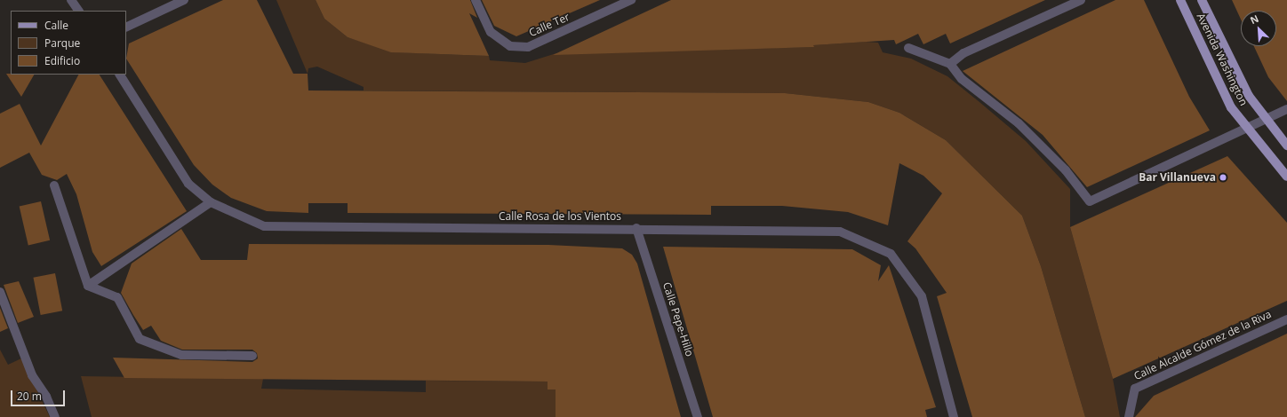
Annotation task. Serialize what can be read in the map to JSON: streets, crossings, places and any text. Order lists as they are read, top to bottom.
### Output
{
  "streets": {
    "main road": ["Avenida Washington"],
    "street": [
      "Calle Ter",
      "Calle Rosa de los Vientos",
      "Calle Pepe-Hillo",
      "Calle Alcalde Gómez de la Riva"
    ]
  },
  "crossings": [
    ["Calle Rosa de los Vientos", "Calle Pepe-Hillo"]
  ],
  "places": ["Bar Villanueva"],
  "legend": ["Calle", "Parque", "Edificio"],
  "scale_bar": "20 m",
  "north": "top left"
}
